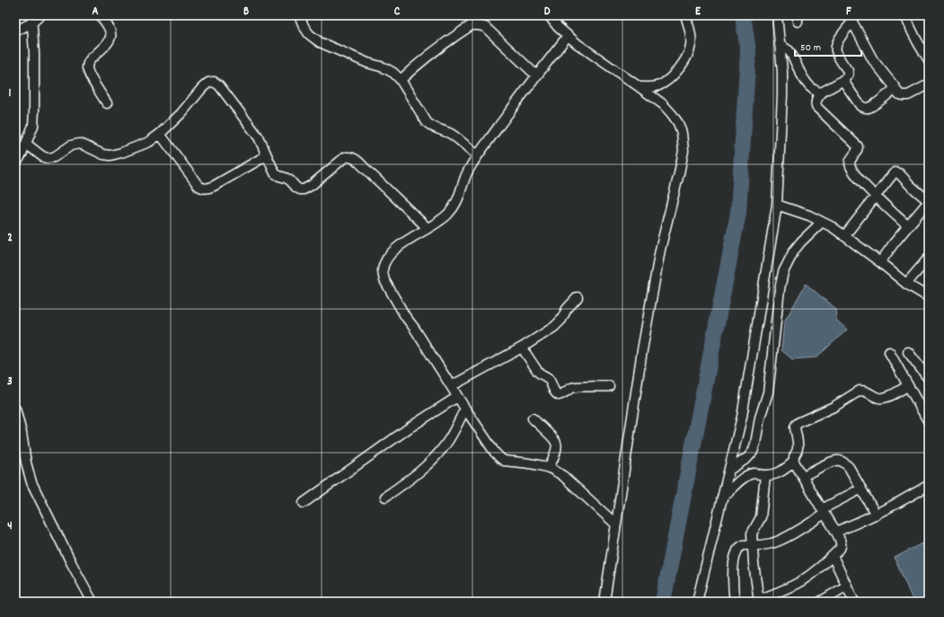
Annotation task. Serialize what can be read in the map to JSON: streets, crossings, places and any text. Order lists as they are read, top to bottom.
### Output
{
  "scale_bar": "50 m",
  "grid": {
    "columns": [
      "A",
      "B",
      "C",
      "D",
      "E",
      "F"
    ],
    "rows": [
      "1",
      "2",
      "3",
      "4"
    ]
  }
}
